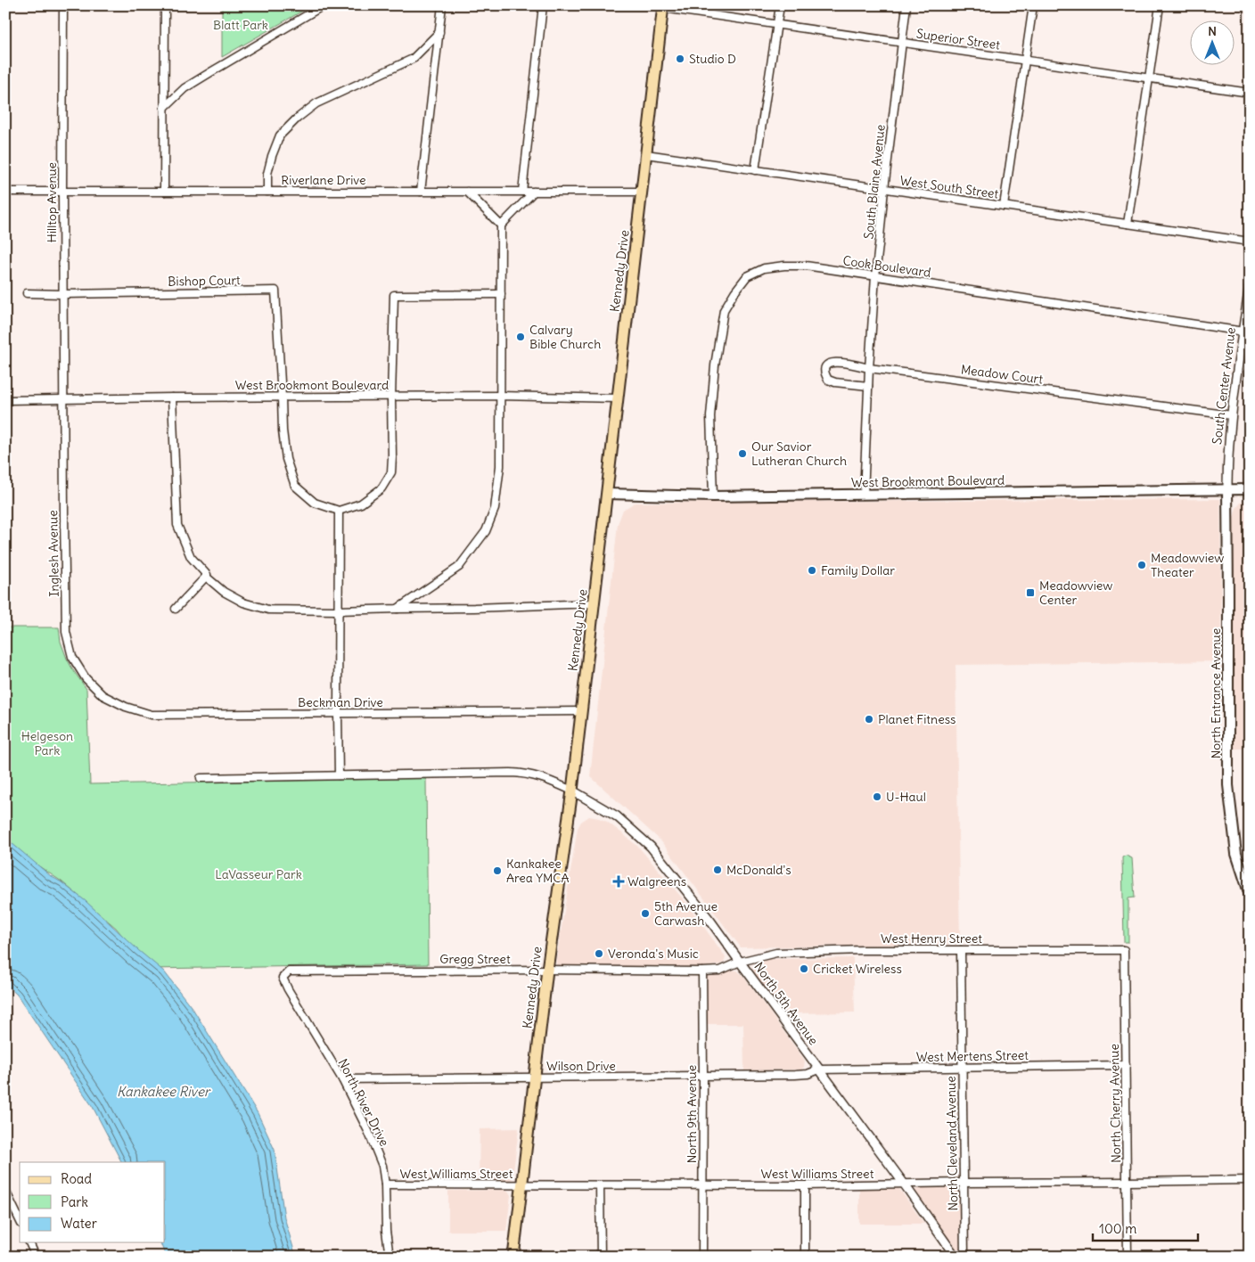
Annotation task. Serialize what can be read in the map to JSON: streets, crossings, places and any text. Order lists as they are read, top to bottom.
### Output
{
  "streets": {
    "main road": ["Kennedy Drive", "West Brookmont Boulevard", "North Entrance Avenue"],
    "street": [
      "Superior Street",
      "Riverlane Drive",
      "South Blaine Avenue",
      "West South Street",
      "Hilltop Avenue",
      "Cook Boulevard",
      "Bishop Court",
      "Meadow Court",
      "South Center Avenue",
      "Inglesh Avenue",
      "Beckman Drive",
      "West Henry Street",
      "Gregg Street",
      "North 5th Avenue",
      "West Mertens Street",
      "Wilson Drive",
      "North River Drive",
      "North Cherry Avenue",
      "North 9th Avenue",
      "North Cleveland Avenue",
      "West Williams Street"
    ]
  },
  "crossings": [
    ["Superior Street", "South Blaine Avenue"],
    ["Superior Street", "Kennedy Drive"],
    ["Riverlane Drive", "Hilltop Avenue"],
    ["Riverlane Drive", "Kennedy Drive"],
    ["South Blaine Avenue", "West South Street"],
    ["South Blaine Avenue", "Cook Boulevard"],
    ["South Blaine Avenue", "Meadow Court"],
    ["South Blaine Avenue", "West Brookmont Boulevard"],
    ["West South Street", "Kennedy Drive"],
    ["Hilltop Avenue", "Bishop Court"],
    ["Hilltop Avenue", "West Brookmont Boulevard"],
    ["Hilltop Avenue", "Inglesh Avenue"],
    ["Cook Boulevard", "West Brookmont Boulevard"],
    ["Cook Boulevard", "South Center Avenue"],
    ["Kennedy Drive", "West Brookmont Boulevard"],
    ["Kennedy Drive", "Beckman Drive"],
    ["Kennedy Drive", "Gregg Street"],
    ["Kennedy Drive", "North 5th Avenue"],
    ["Kennedy Drive", "Wilson Drive"],
    ["Kennedy Drive", "West Williams Street"],
    ["Bishop Court", "West Brookmont Boulevard"],
    ["Meadow Court", "South Center Avenue"],
    ["West Brookmont Boulevard", "South Center Avenue"],
    ["West Brookmont Boulevard", "Inglesh Avenue"],
    ["West Brookmont Boulevard", "North Entrance Avenue"],
    ["South Center Avenue", "North Entrance Avenue"],
    ["Inglesh Avenue", "Beckman Drive"],
    ["West Henry Street", "Gregg Street"],
    ["West Henry Street", "North 5th Avenue"],
    ["West Henry Street", "North Cherry Avenue"],
    ["West Henry Street", "North Cleveland Avenue"],
    ["Gregg Street", "North 5th Avenue"],
    ["Gregg Street", "North River Drive"],
    ["Gregg Street", "North 9th Avenue"],
    ["North 5th Avenue", "West Mertens Street"],
    ["North 5th Avenue", "Wilson Drive"],
    ["North 5th Avenue", "West Williams Street"],
    ["West Mertens Street", "Wilson Drive"],
    ["West Mertens Street", "North Cherry Avenue"],
    ["West Mertens Street", "North Cleveland Avenue"],
    ["Wilson Drive", "North River Drive"],
    ["Wilson Drive", "North 9th Avenue"],
    ["North River Drive", "West Williams Street"],
    ["North Cherry Avenue", "West Williams Street"],
    ["North 9th Avenue", "West Williams Street"],
    ["North Cleveland Avenue", "West Williams Street"]
  ],
  "water": ["Kankakee River"],
  "parks": ["Blatt Park", "Helgeson Park", "LaVasseur Park"],
  "places": {
    "other": [
      "Studio D",
      "Calvary Bible Church",
      "Our Savior Lutheran Church",
      "Meadowview Theater",
      "Family Dollar",
      "Planet Fitness",
      "U-Haul",
      "McDonald's",
      "Kankakee Area YMCA",
      "5th Avenue Carwash",
      "Veronda's Music",
      "Cricket Wireless"
    ],
    "transit": ["Meadowview Center"],
    "health": ["Walgreens"]
  },
  "legend": ["Road", "Park", "Water"],
  "scale_bar": "100 m",
  "north": "top"
}
